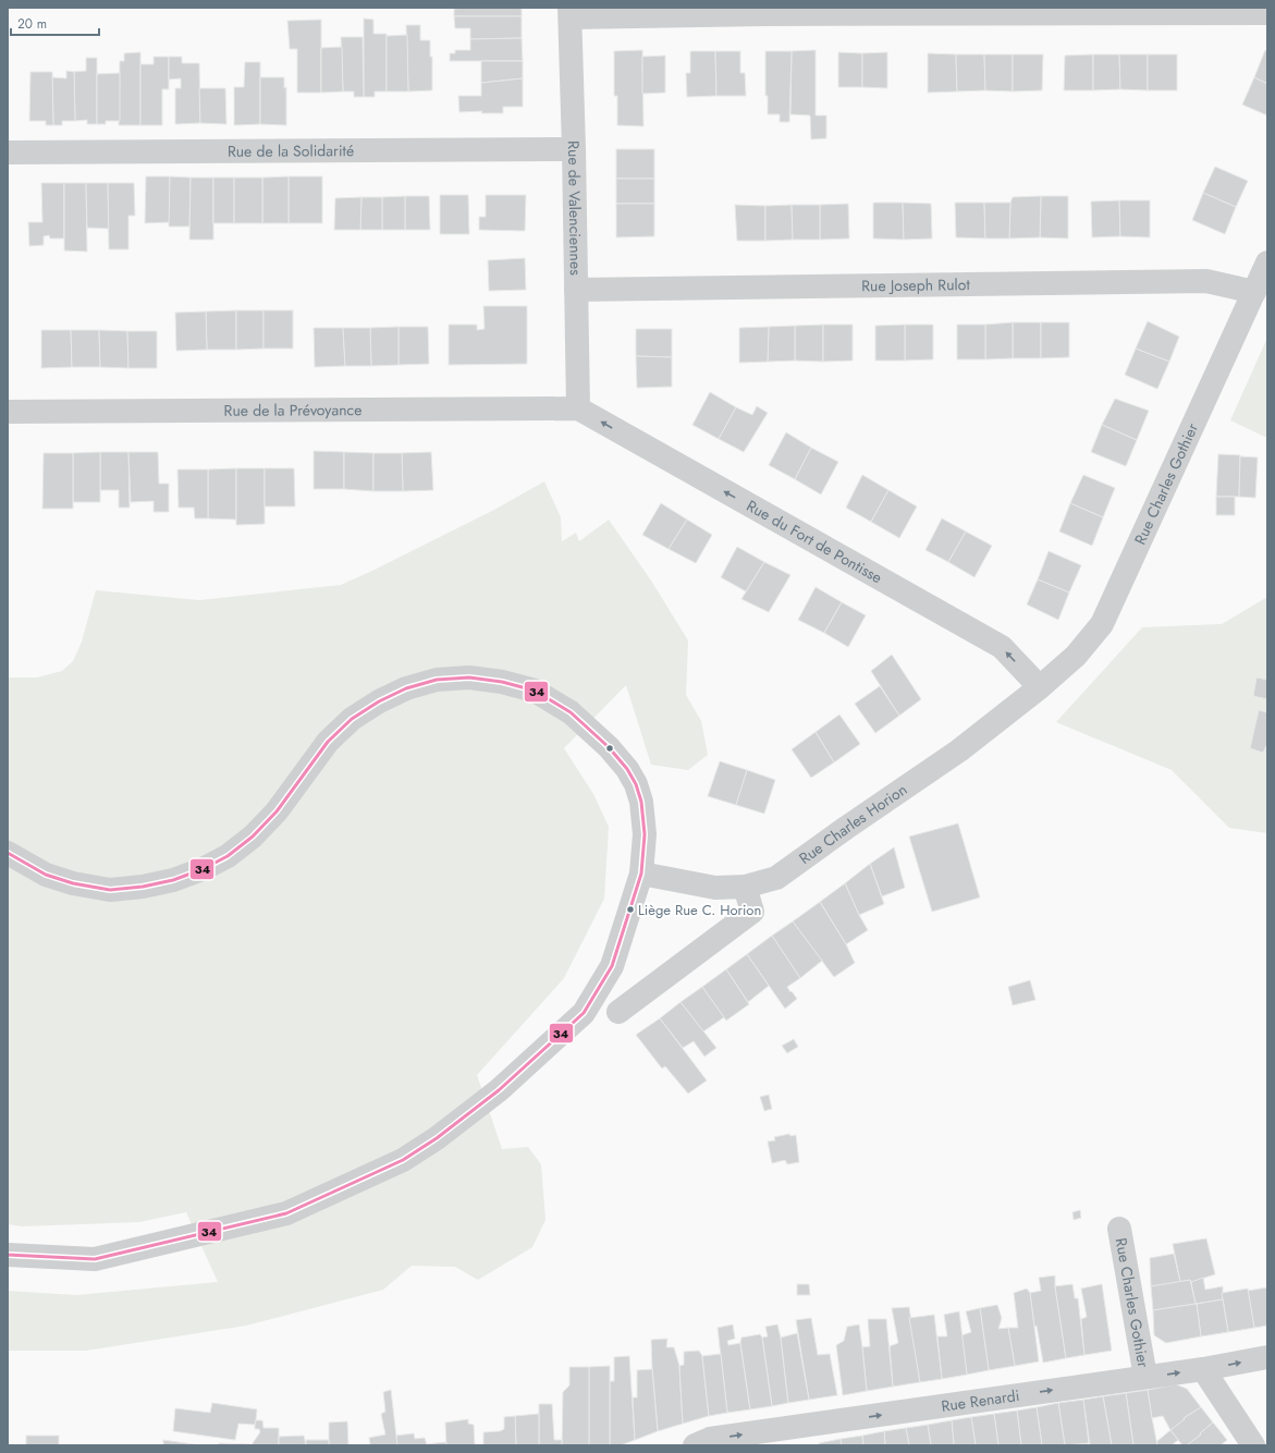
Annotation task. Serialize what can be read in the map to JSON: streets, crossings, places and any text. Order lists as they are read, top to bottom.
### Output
{
  "streets": {
    "street": [
      "Rue de la Solidarité",
      "Rue de Valenciennes",
      "Rue Joseph Rulot",
      "Rue de la Prévoyance",
      "Rue Charles Gothier",
      "Rue du Fort de Pontisse",
      "Rue Charles Horion",
      "Rue Renardi"
    ]
  },
  "crossings": [
    ["Rue de la Solidarité", "Rue de Valenciennes"],
    ["Rue de Valenciennes", "Rue Joseph Rulot"],
    ["Rue de Valenciennes", "Rue de la Prévoyance"],
    ["Rue de Valenciennes", "Rue du Fort de Pontisse"],
    ["Rue Joseph Rulot", "Rue Charles Gothier"],
    ["Rue de la Prévoyance", "Rue du Fort de Pontisse"],
    ["Rue Charles Gothier", "Rue du Fort de Pontisse"],
    ["Rue Charles Gothier", "Rue Charles Horion"],
    ["Rue Charles Gothier", "Rue Renardi"],
    ["Rue du Fort de Pontisse", "Rue Charles Horion"]
  ],
  "one_way": ["Rue du Fort de Pontisse", "Rue Renardi"],
  "places": ["Liège Rue C. Horion"],
  "lines": ["transit line 34"],
  "scale_bar": "20 m"
}
